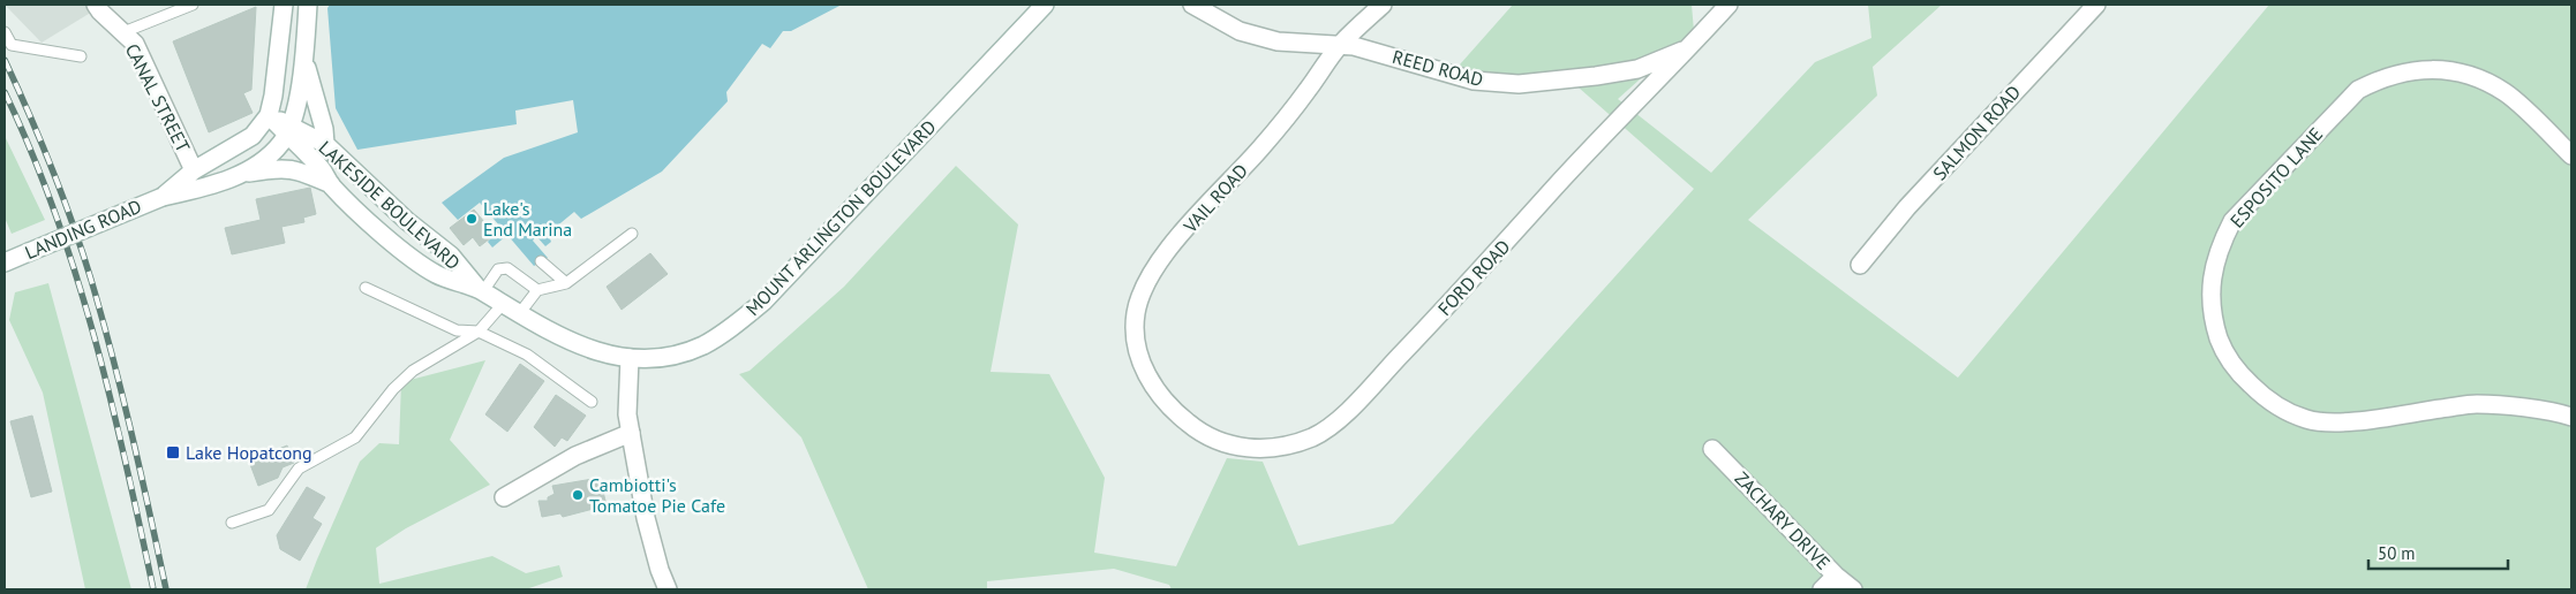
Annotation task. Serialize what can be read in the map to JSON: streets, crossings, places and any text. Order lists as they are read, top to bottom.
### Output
{
  "streets": {
    "street": [
      "REED ROAD",
      "CANAL STREET",
      "SALMON ROAD",
      "ESPOSITO LANE",
      "VAIL ROAD",
      "LAKESIDE BOULEVARD",
      "MOUNT ARLINGTON BOULEVARD",
      "LANDING ROAD",
      "FORD ROAD",
      "ZACHARY DRIVE"
    ]
  },
  "crossings": [
    ["REED ROAD", "VAIL ROAD"],
    ["REED ROAD", "FORD ROAD"],
    ["CANAL STREET", "LANDING ROAD"],
    ["VAIL ROAD", "FORD ROAD"],
    ["LAKESIDE BOULEVARD", "MOUNT ARLINGTON BOULEVARD"],
    ["LAKESIDE BOULEVARD", "LANDING ROAD"]
  ],
  "places": {
    "other": ["Lake's End Marina", "Cambiotti's Tomatoe Pie Cafe"],
    "transit": ["Lake Hopatcong"]
  },
  "scale_bar": "50 m"
}
